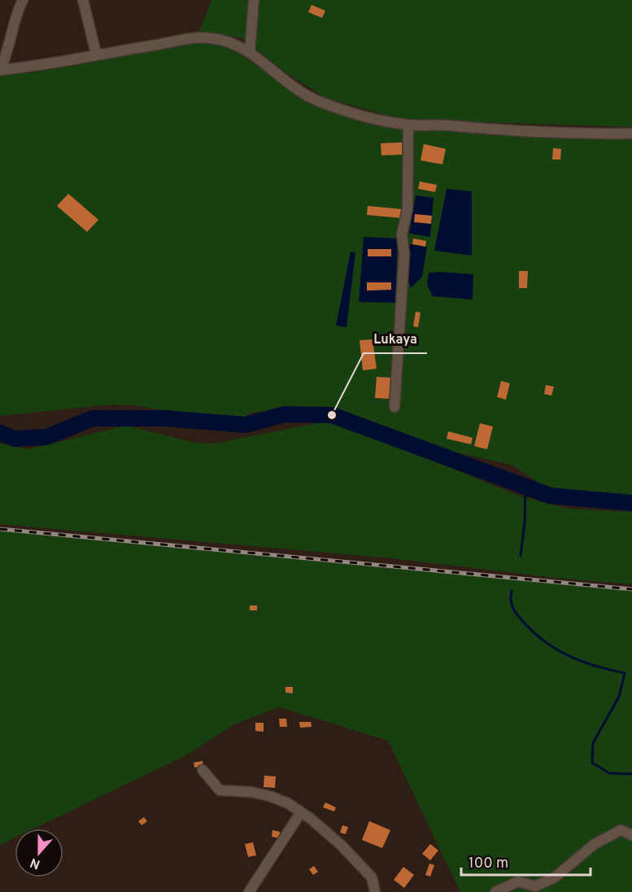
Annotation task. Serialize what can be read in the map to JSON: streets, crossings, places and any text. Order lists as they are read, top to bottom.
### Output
{
  "places": ["Lukaya"],
  "scale_bar": "100 m",
  "north": "bottom"
}
